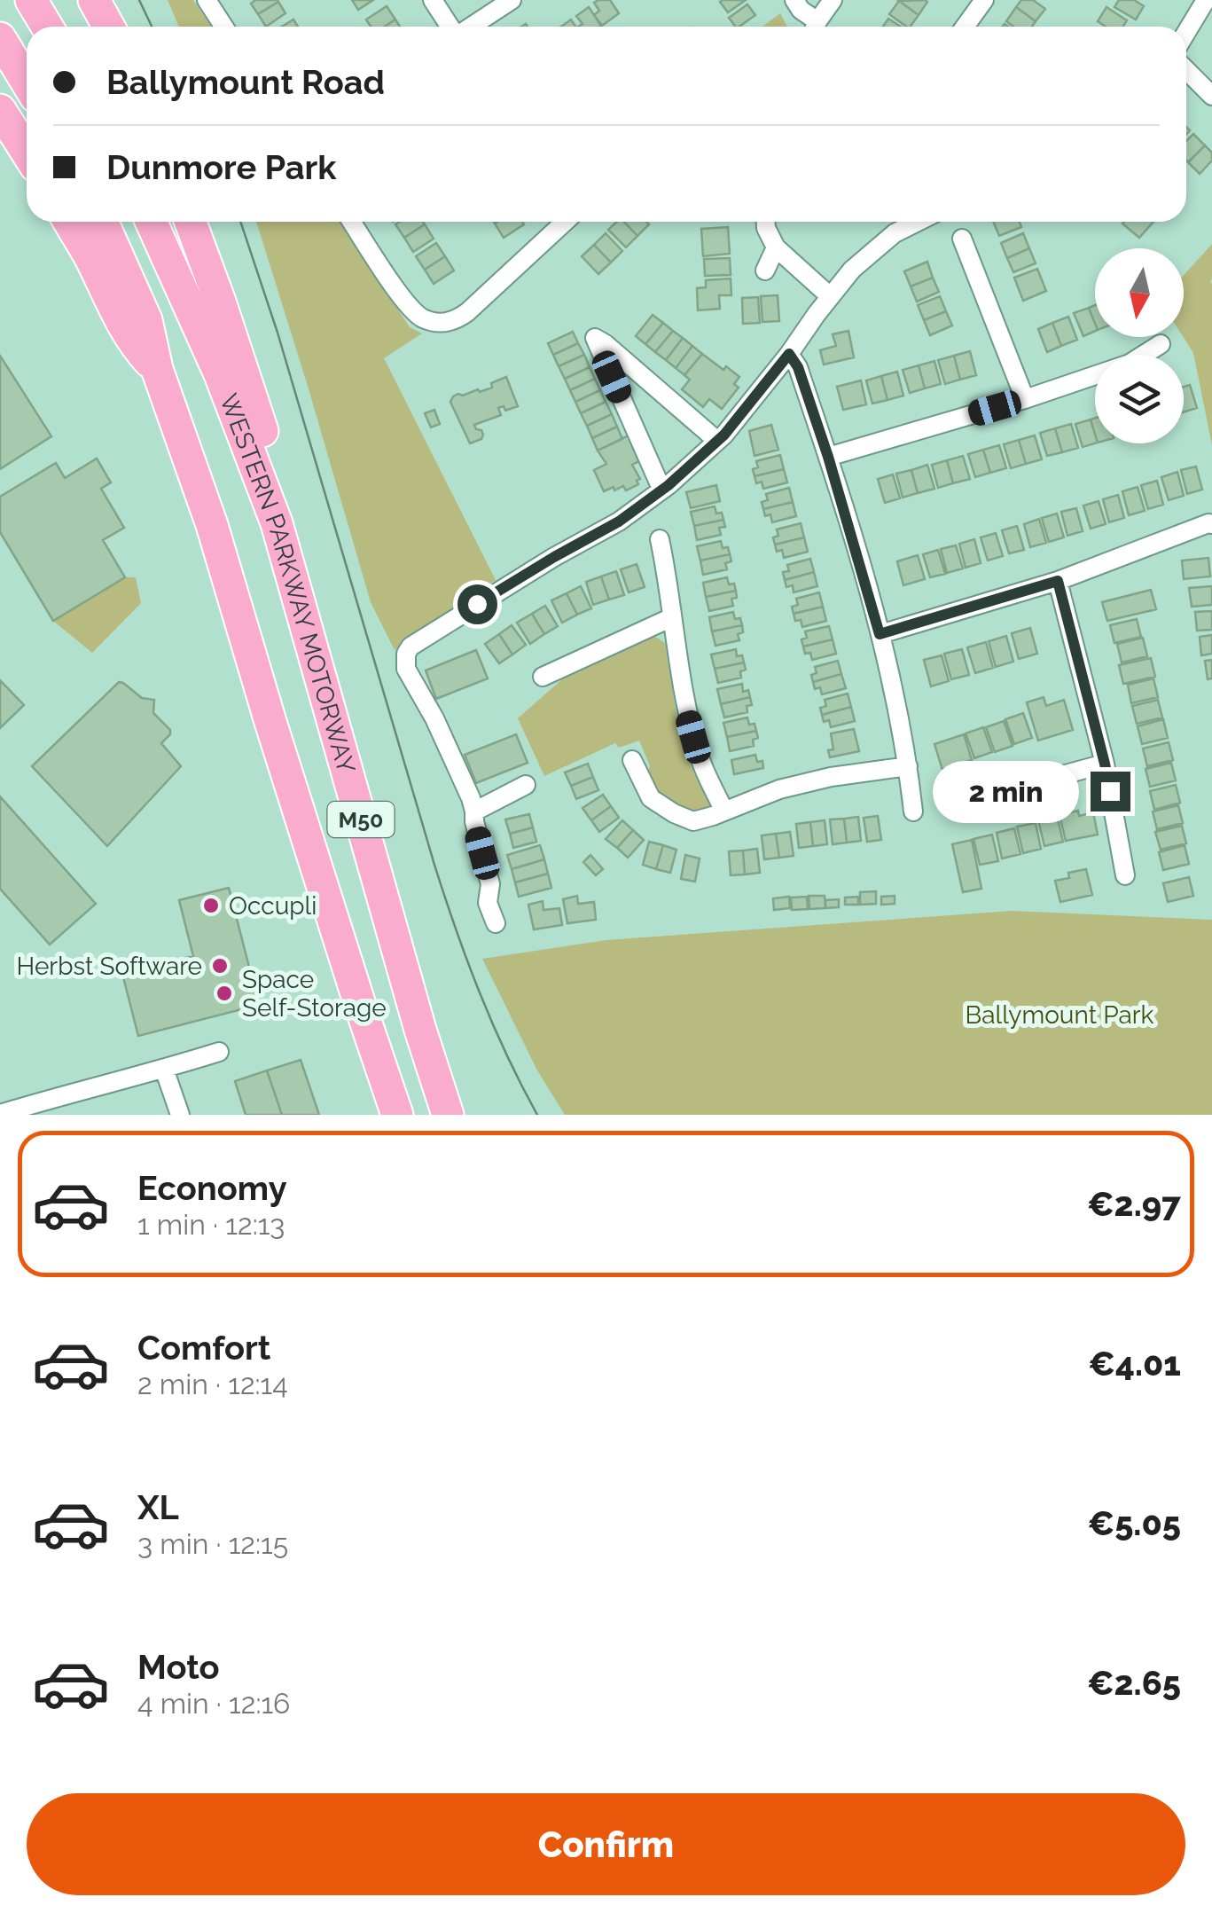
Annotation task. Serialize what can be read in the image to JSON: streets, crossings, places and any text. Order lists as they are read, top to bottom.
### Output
{
  "streets": {
    "highway": ["WESTERN PARKWAY MOTORWAY", "M50"]
  },
  "crossings": [
    ["WESTERN PARKWAY MOTORWAY", "M50"]
  ],
  "parks": ["Ballymount Park"],
  "places": ["Occupli", "Herbst Software", "Space Self-Storage"],
  "north": "bottom",
  "page": {
    "banner": ["Ballymount Road", "Dunmore Park"],
    "bubble": "2 min",
    "list": [
      {
        "name": "Economy",
        "note": "1 min · 12:13",
        "value": "€2.97"
      },
      {
        "name": "Comfort",
        "note": "2 min · 12:14",
        "value": "€4.01"
      },
      {
        "name": "XL",
        "note": "3 min · 12:15",
        "value": "€5.05"
      },
      {
        "name": "Moto",
        "note": "4 min · 12:16",
        "value": "€2.65"
      }
    ],
    "buttons": "Confirm"
  }
}
